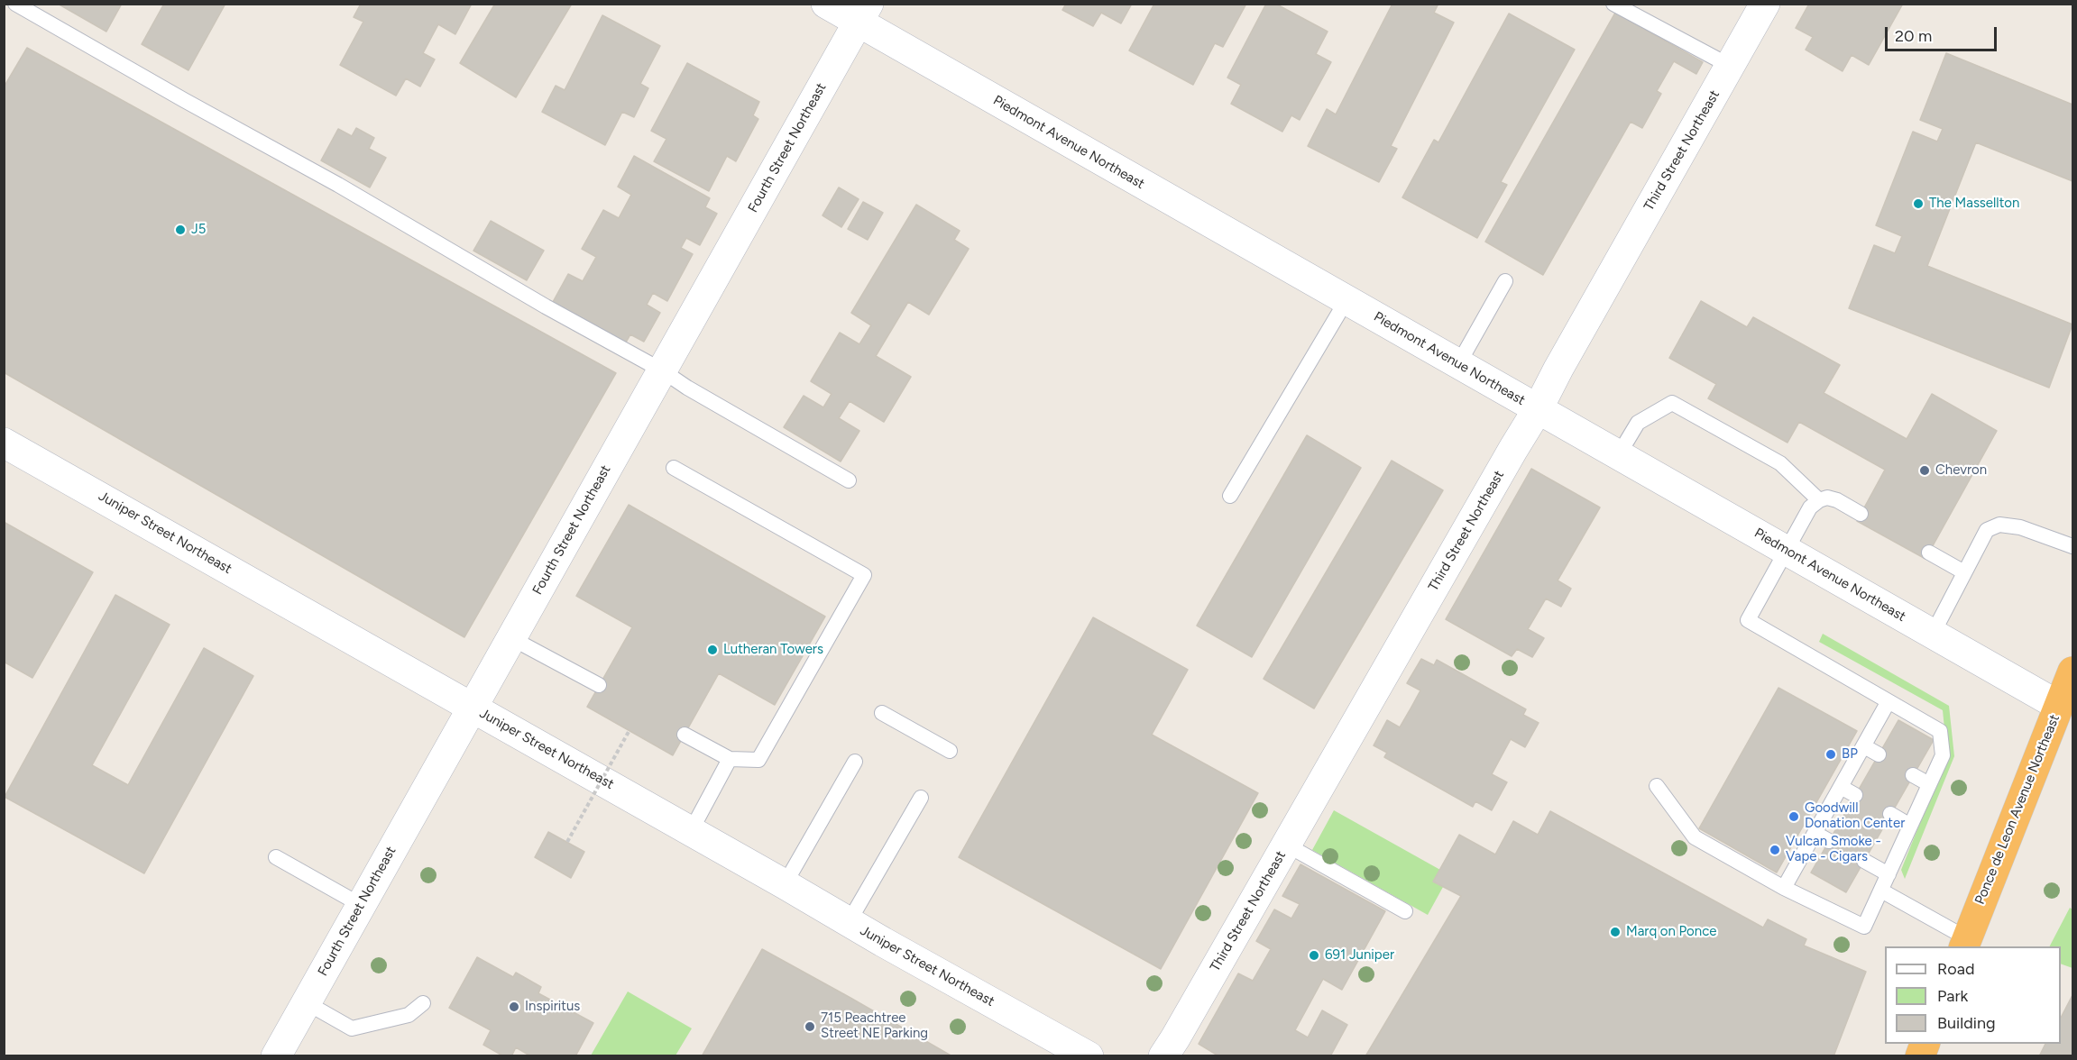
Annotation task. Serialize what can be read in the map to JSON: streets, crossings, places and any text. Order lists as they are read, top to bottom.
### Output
{
  "streets": {
    "highway": ["Ponce de Leon Avenue Northeast"],
    "main road": [
      "Piedmont Avenue Northeast",
      "Fourth Street Northeast",
      "Third Street Northeast",
      "Juniper Street Northeast"
    ]
  },
  "crossings": [
    ["Piedmont Avenue Northeast", "Fourth Street Northeast"],
    ["Piedmont Avenue Northeast", "Third Street Northeast"],
    ["Piedmont Avenue Northeast", "Ponce de Leon Avenue Northeast"],
    ["Fourth Street Northeast", "Juniper Street Northeast"]
  ],
  "places": [
    "The Massellton",
    "J5",
    "Chevron",
    "Lutheran Towers",
    "BP",
    "Goodwill Donation Center",
    "Vulcan Smoke - Vape - Cigars",
    "Marq on Ponce",
    "691 Juniper",
    "Inspiritus",
    "715 Peachtree Street NE Parking"
  ],
  "legend": ["Road", "Park", "Building"],
  "scale_bar": "20 m"
}
